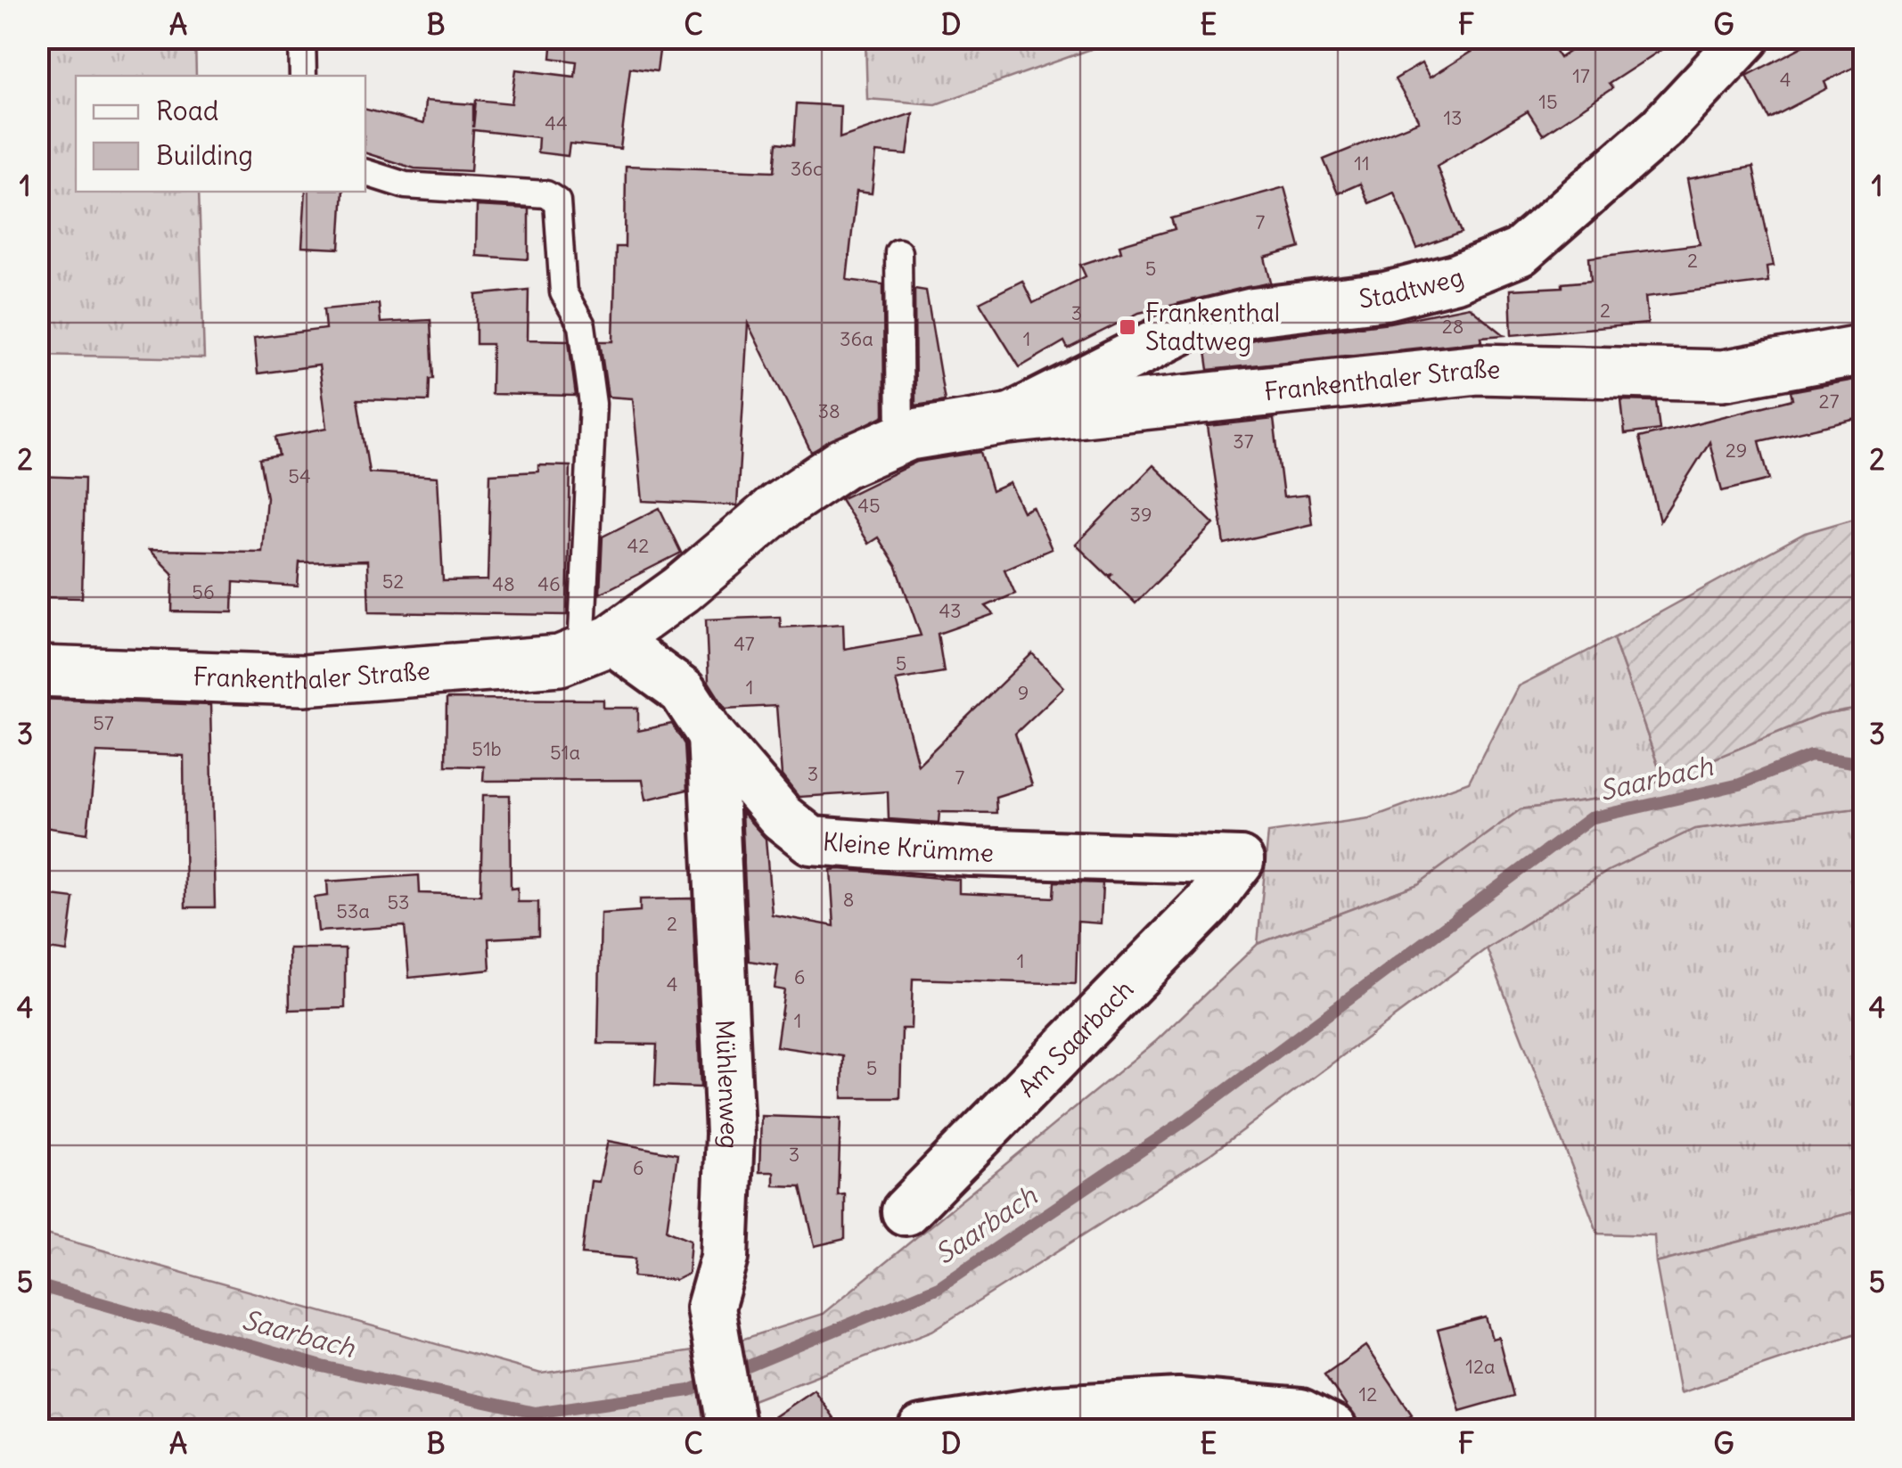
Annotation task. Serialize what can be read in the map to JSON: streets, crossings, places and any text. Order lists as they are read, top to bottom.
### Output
{
  "streets": {
    "main road": ["Frankenthaler Straße"],
    "street": [
      "Stadtweg",
      "Kleine Krümme",
      "Am Saarbach",
      "Mühlenweg"
    ]
  },
  "crossings": [
    ["Stadtweg", "Frankenthaler Straße"],
    ["Frankenthaler Straße", "Kleine Krümme"],
    ["Kleine Krümme", "Am Saarbach"],
    ["Kleine Krümme", "Mühlenweg"]
  ],
  "water": ["Saarbach"],
  "places": {
    "transit": ["Frankenthal Stadtweg"]
  },
  "house_numbers": [
    "17",
    "4",
    "15",
    "13",
    "44",
    "11",
    "36c",
    "7",
    "2",
    "5",
    "2",
    "3",
    "28",
    "36a",
    "1",
    "27",
    "38",
    "37",
    "29",
    "54",
    "45",
    "39",
    "42",
    "52",
    "48",
    "46",
    "56",
    "43",
    "47",
    "5",
    "1",
    "9",
    "57",
    "51b",
    "51a",
    "3",
    "7",
    "8",
    "53",
    "53a",
    "2",
    "1",
    "6",
    "4",
    "1",
    "5",
    "3",
    "6",
    "12a",
    "12"
  ],
  "legend": ["Road", "Building"],
  "grid": {
    "columns": [
      "A",
      "B",
      "C",
      "D",
      "E",
      "F",
      "G"
    ],
    "rows": [
      "1",
      "2",
      "3",
      "4",
      "5"
    ]
  }
}
